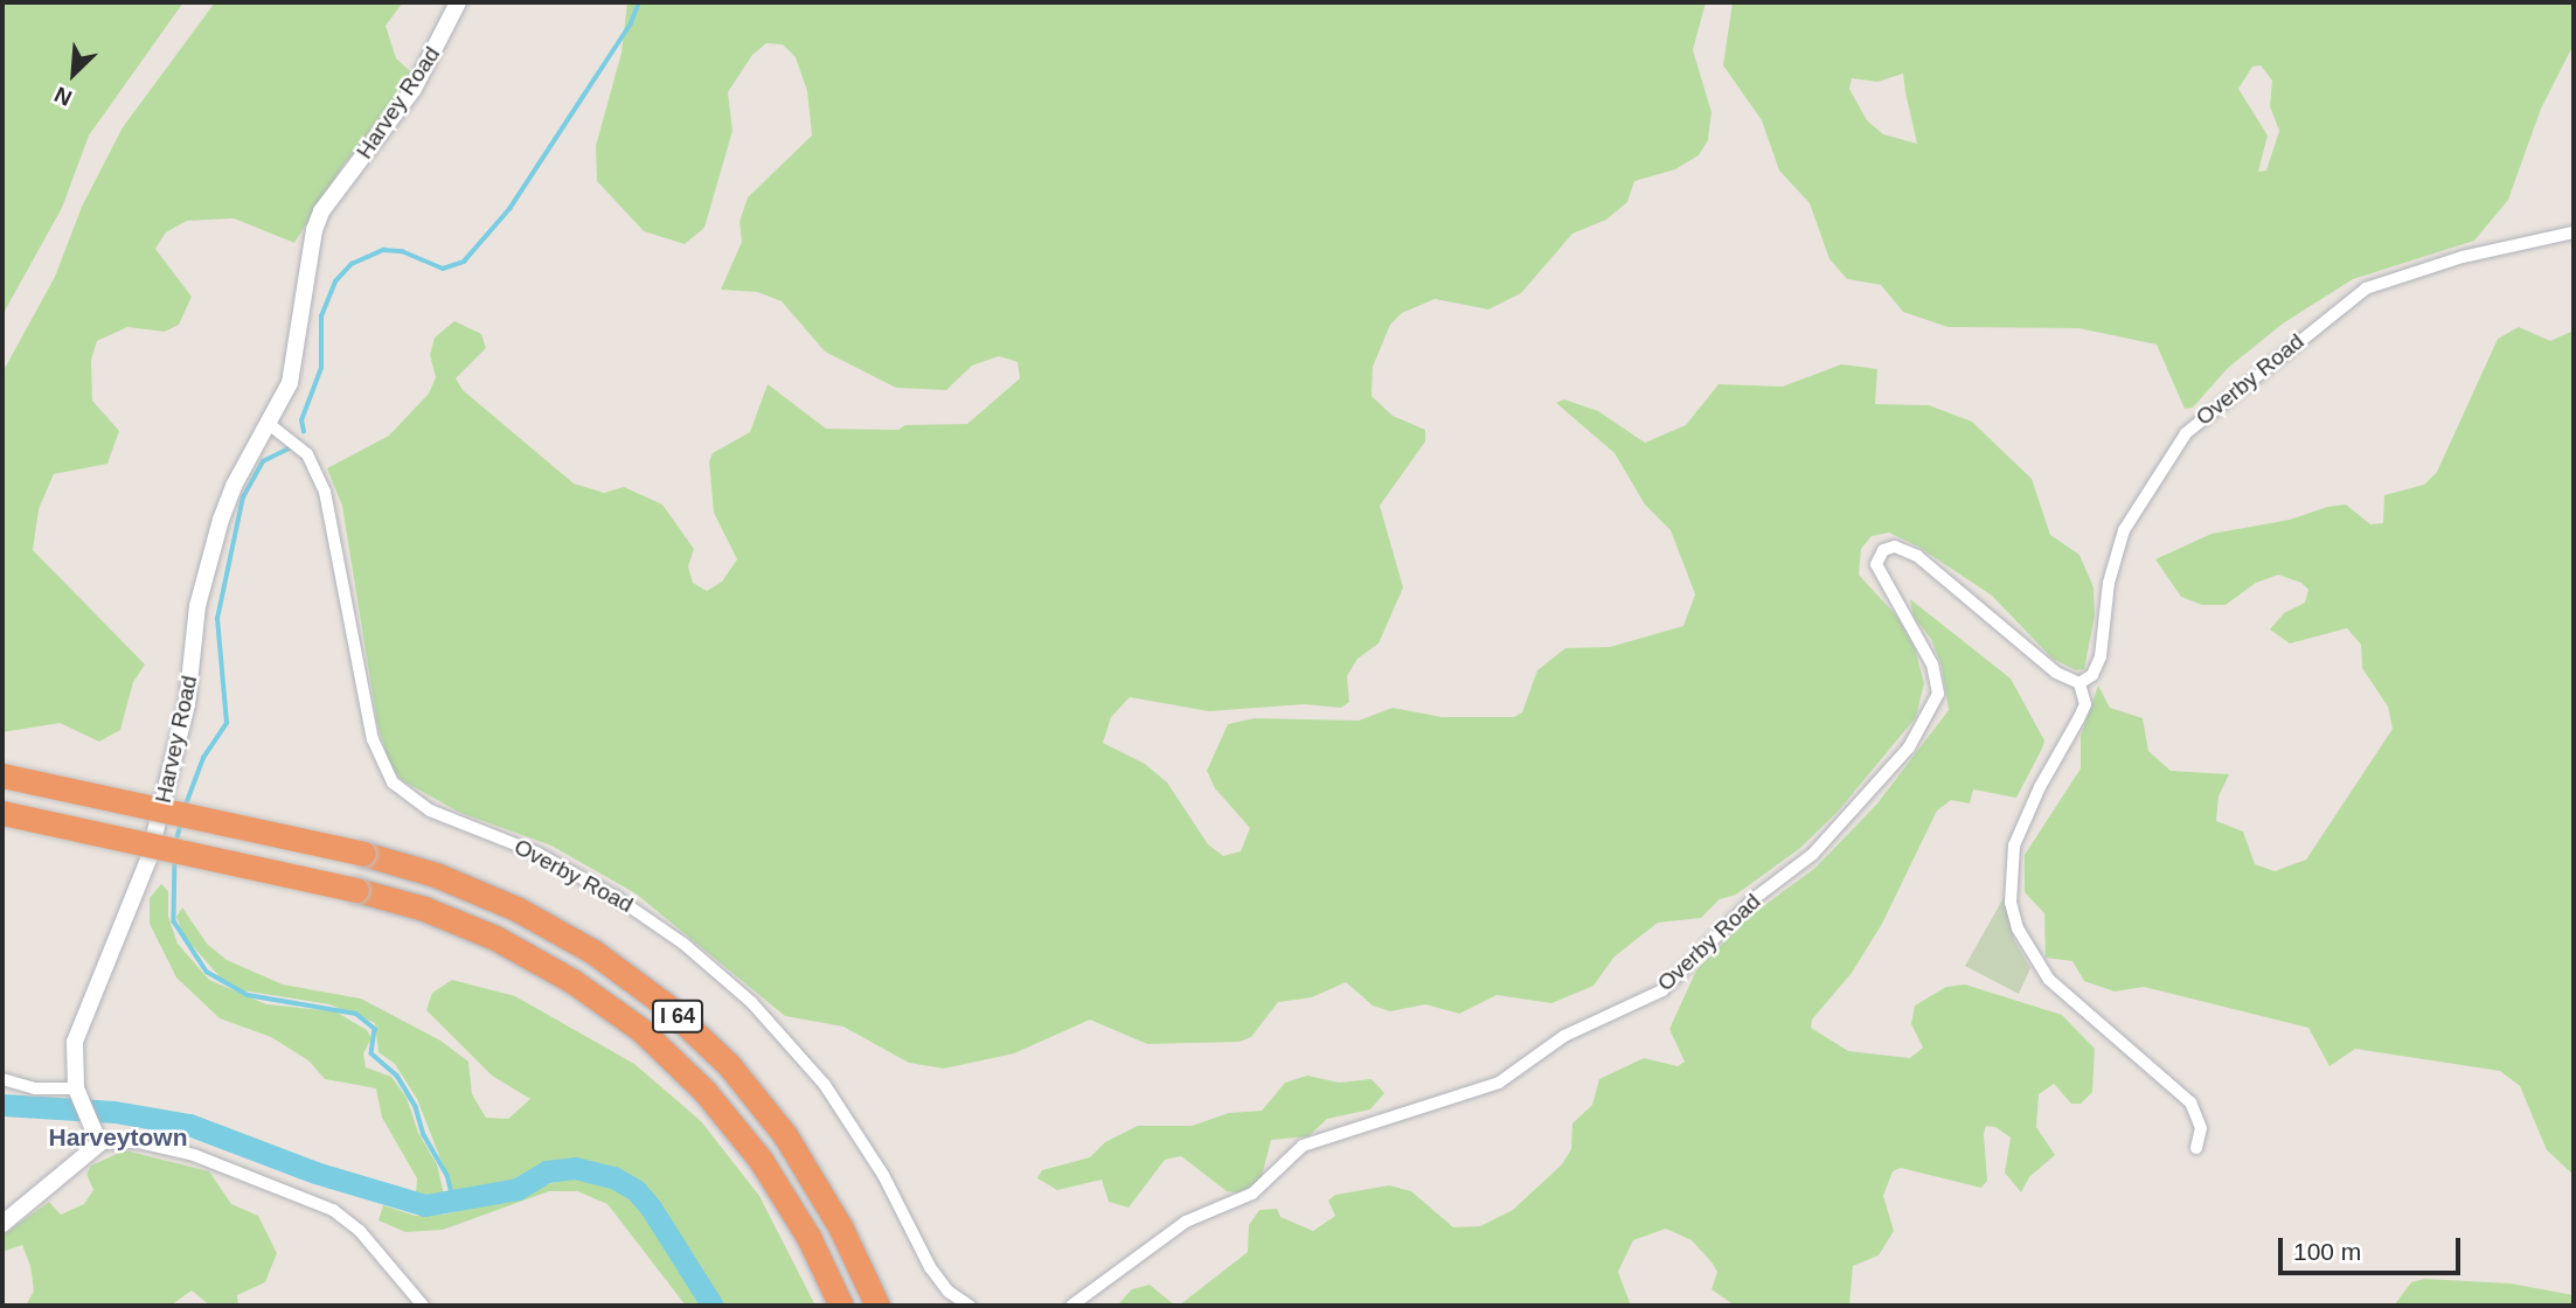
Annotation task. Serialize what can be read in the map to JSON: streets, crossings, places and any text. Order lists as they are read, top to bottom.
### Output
{
  "streets": {
    "highway": ["I 64"],
    "street": ["Harvey Road", "Overby Road"]
  },
  "crossings": [
    ["Harvey Road", "Overby Road"]
  ],
  "districts": ["Harveytown"],
  "scale_bar": "100 m",
  "north": "bottom left"
}
